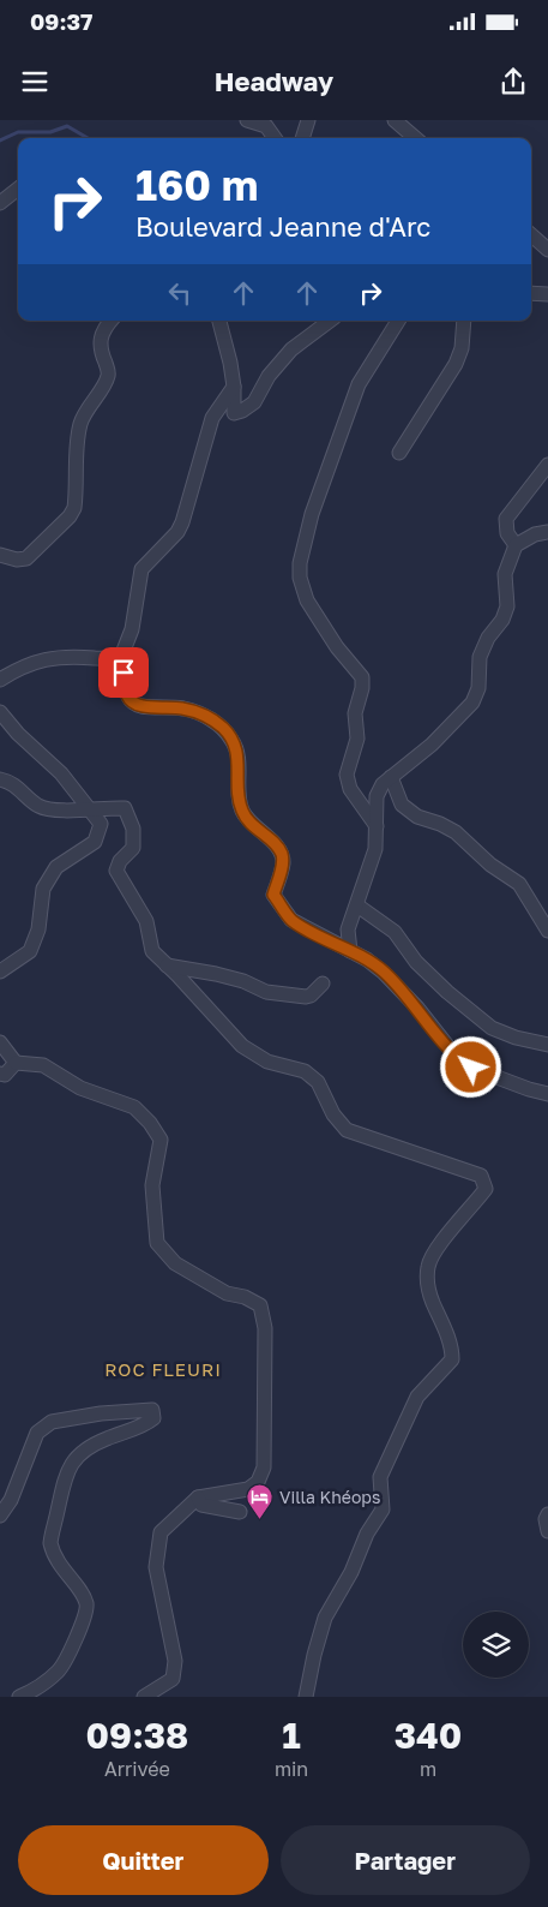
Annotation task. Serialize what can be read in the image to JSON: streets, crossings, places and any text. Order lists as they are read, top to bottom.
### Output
{
  "districts": ["ROC FLEURI"],
  "places": {
    "hotel": ["Villa Khéops"]
  },
  "page": {
    "status": "09:37",
    "header": "Headway",
    "turn": ["160 m", "Boulevard Jeanne d'Arc"],
    "eta": [
      "09:38",
      "Arrivée",
      "1",
      "min",
      "340",
      "m"
    ],
    "buttons": ["Quitter", "Partager"]
  }
}
